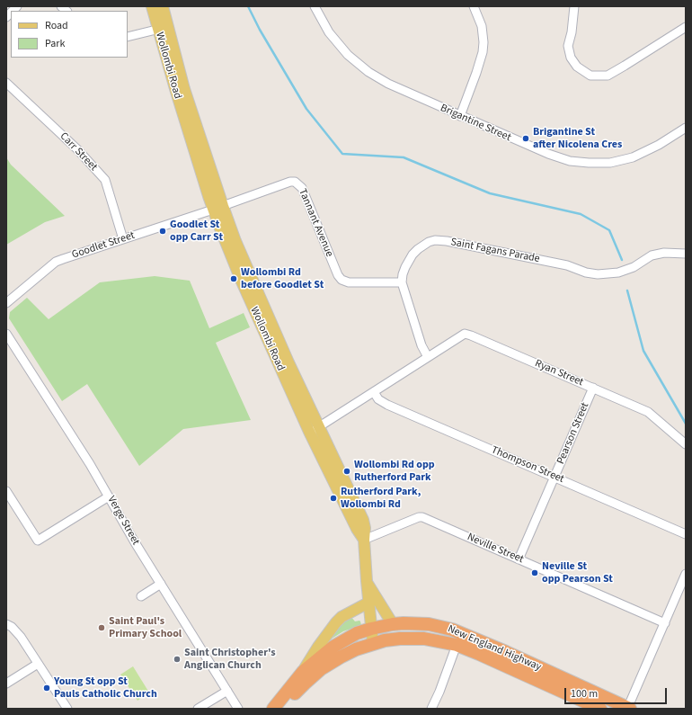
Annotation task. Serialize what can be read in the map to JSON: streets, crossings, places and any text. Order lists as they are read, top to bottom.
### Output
{
  "streets": {
    "highway": ["New England Highway"],
    "main road": ["Wollombi Road"],
    "street": [
      "Brigantine Street",
      "Carr Street",
      "Tannant Avenue",
      "Goodlet Street",
      "Saint Fagans Parade",
      "Ryan Street",
      "Pearson Street",
      "Thompson Street",
      "Verge Street",
      "Neville Street"
    ]
  },
  "crossings": [
    ["Wollombi Road", "Tannant Avenue"],
    ["Wollombi Road", "Goodlet Street"],
    ["Wollombi Road", "Neville Street"],
    ["Wollombi Road", "New England Highway"],
    ["Carr Street", "Goodlet Street"],
    ["Tannant Avenue", "Goodlet Street"],
    ["Tannant Avenue", "Saint Fagans Parade"],
    ["Ryan Street", "Pearson Street"],
    ["Pearson Street", "Thompson Street"],
    ["Pearson Street", "Neville Street"]
  ],
  "places": [
    "Brigantine St after Nicolena Cres",
    "Goodlet St opp Carr St",
    "Wollombi Rd before Goodlet St",
    "Wollombi Rd opp Rutherford Park",
    "Rutherford Park, Wollombi Rd",
    "Neville St opp Pearson St",
    "Saint Paul's Primary School",
    "Saint Christopher's Anglican Church",
    "Young St opp St Pauls Catholic Church"
  ],
  "legend": ["Road", "Park"],
  "scale_bar": "100 m"
}
